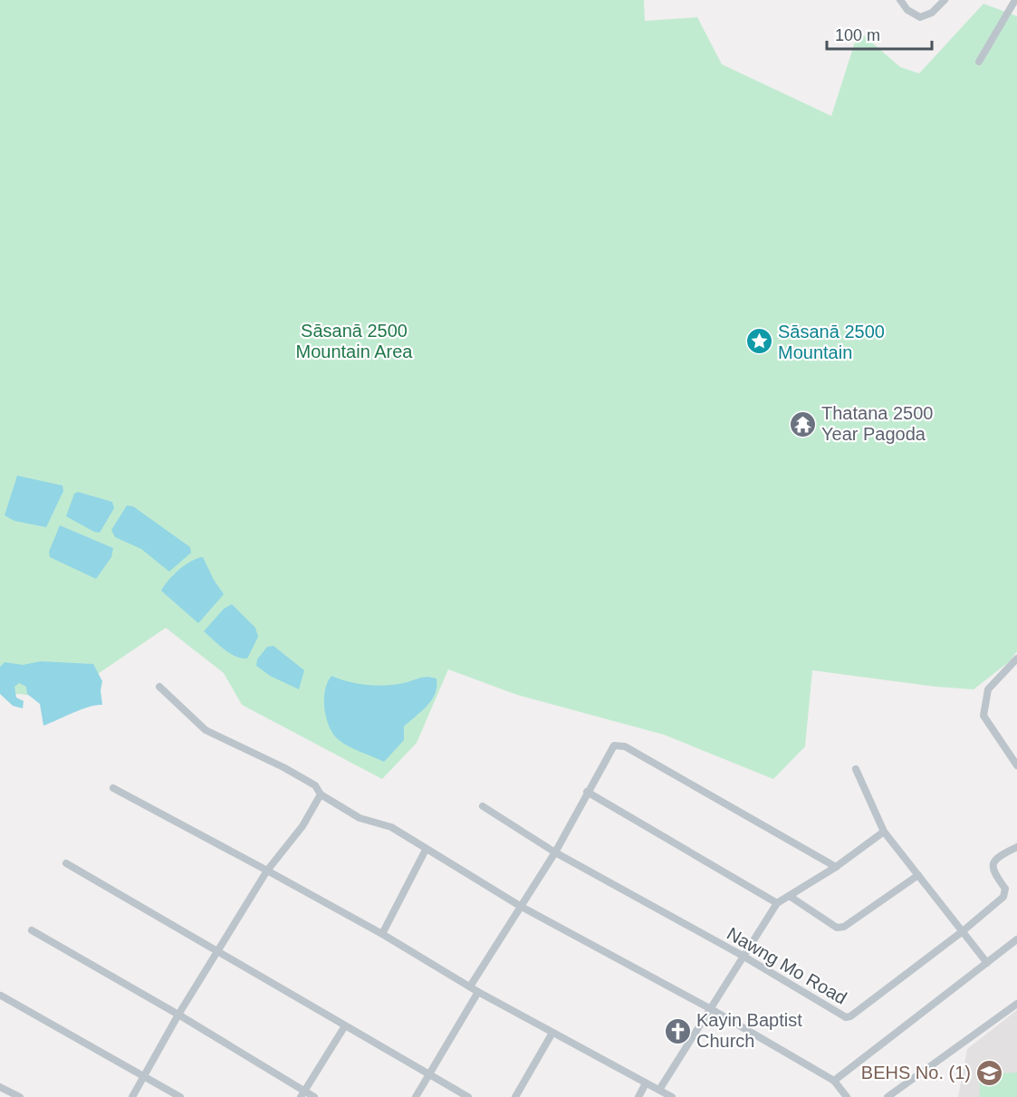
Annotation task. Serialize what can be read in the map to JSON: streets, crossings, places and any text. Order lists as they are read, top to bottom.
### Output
{
  "streets": {
    "street": ["Nawng Mo Road"]
  },
  "parks": ["Sāsanā 2500 Mountain Area"],
  "places": {
    "place": ["Sāsanā 2500 Mountain"],
    "temple": ["Thatana 2500 Year Pagoda"],
    "church": ["Kayin Baptist Church"],
    "school or university": ["BEHS No. (1)"]
  },
  "scale_bar": "100 m"
}
